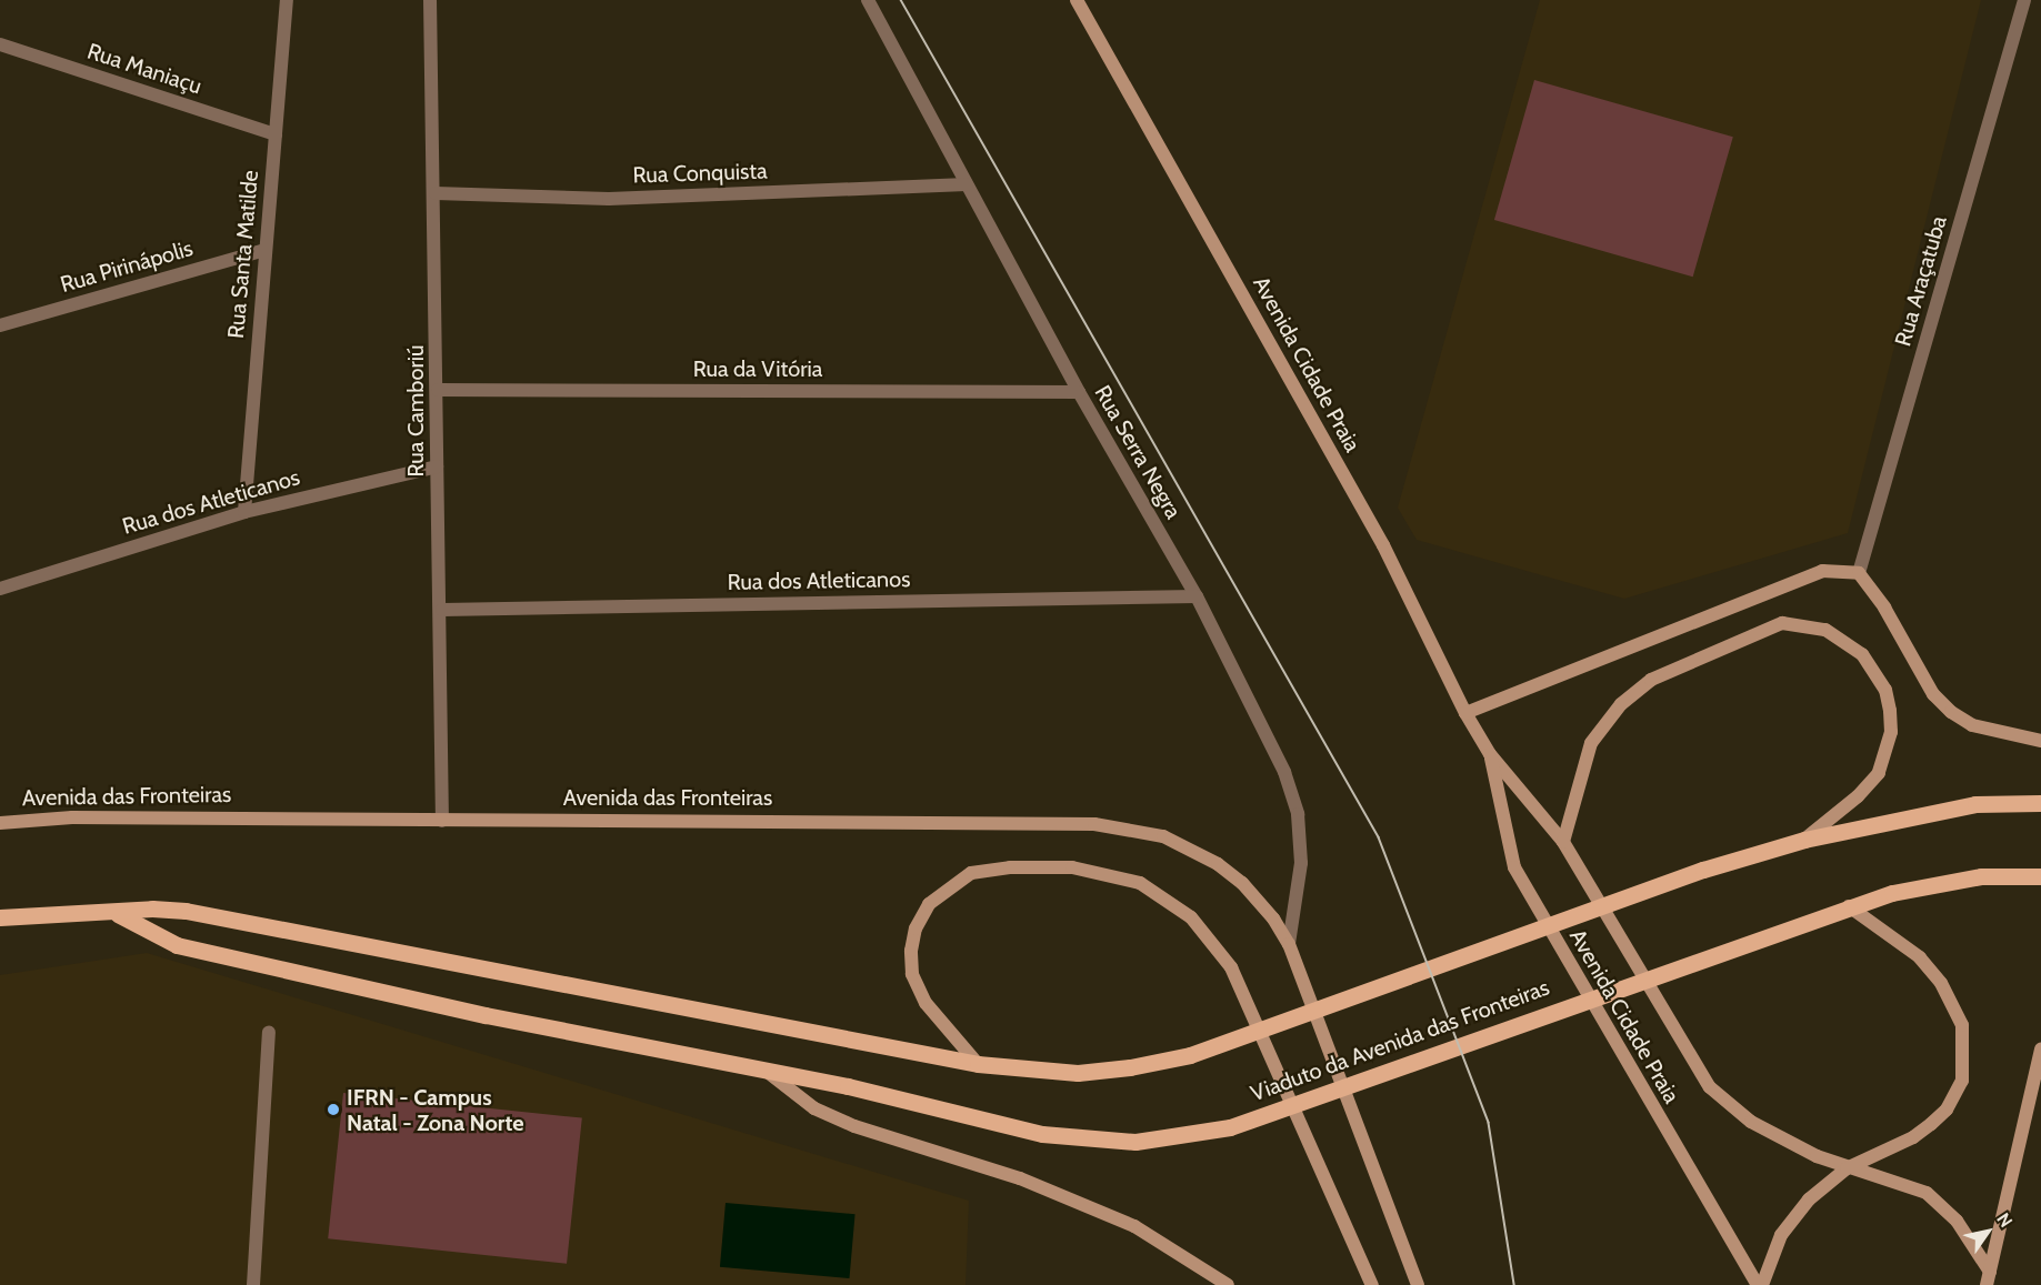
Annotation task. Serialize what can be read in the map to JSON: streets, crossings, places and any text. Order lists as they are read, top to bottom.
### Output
{
  "streets": {
    "main road": ["Avenida Cidade Praia", "Avenida das Fronteiras", "Viaduto da Avenida das Fronteiras"],
    "street": [
      "Rua Maniaçu",
      "Rua Conquista",
      "Rua Santa Matilde",
      "Rua Pirinápolis",
      "Rua Araçatuba",
      "Rua da Vitória",
      "Rua Camboriú",
      "Rua Serra Negra",
      "Rua dos Atleticanos"
    ]
  },
  "crossings": [
    ["Rua Maniaçu", "Rua Santa Matilde"],
    ["Rua Conquista", "Rua Camboriú"],
    ["Rua Conquista", "Rua Serra Negra"],
    ["Rua Santa Matilde", "Rua Pirinápolis"],
    ["Rua Santa Matilde", "Rua dos Atleticanos"],
    ["Rua da Vitória", "Rua Camboriú"],
    ["Rua da Vitória", "Rua Serra Negra"],
    ["Rua Camboriú", "Rua dos Atleticanos"],
    ["Rua Camboriú", "Avenida das Fronteiras"],
    ["Rua Serra Negra", "Rua dos Atleticanos"],
    ["Rua Serra Negra", "Avenida das Fronteiras"]
  ],
  "places": ["IFRN - Campus Natal - Zona Norte"],
  "north": "top right"
}
